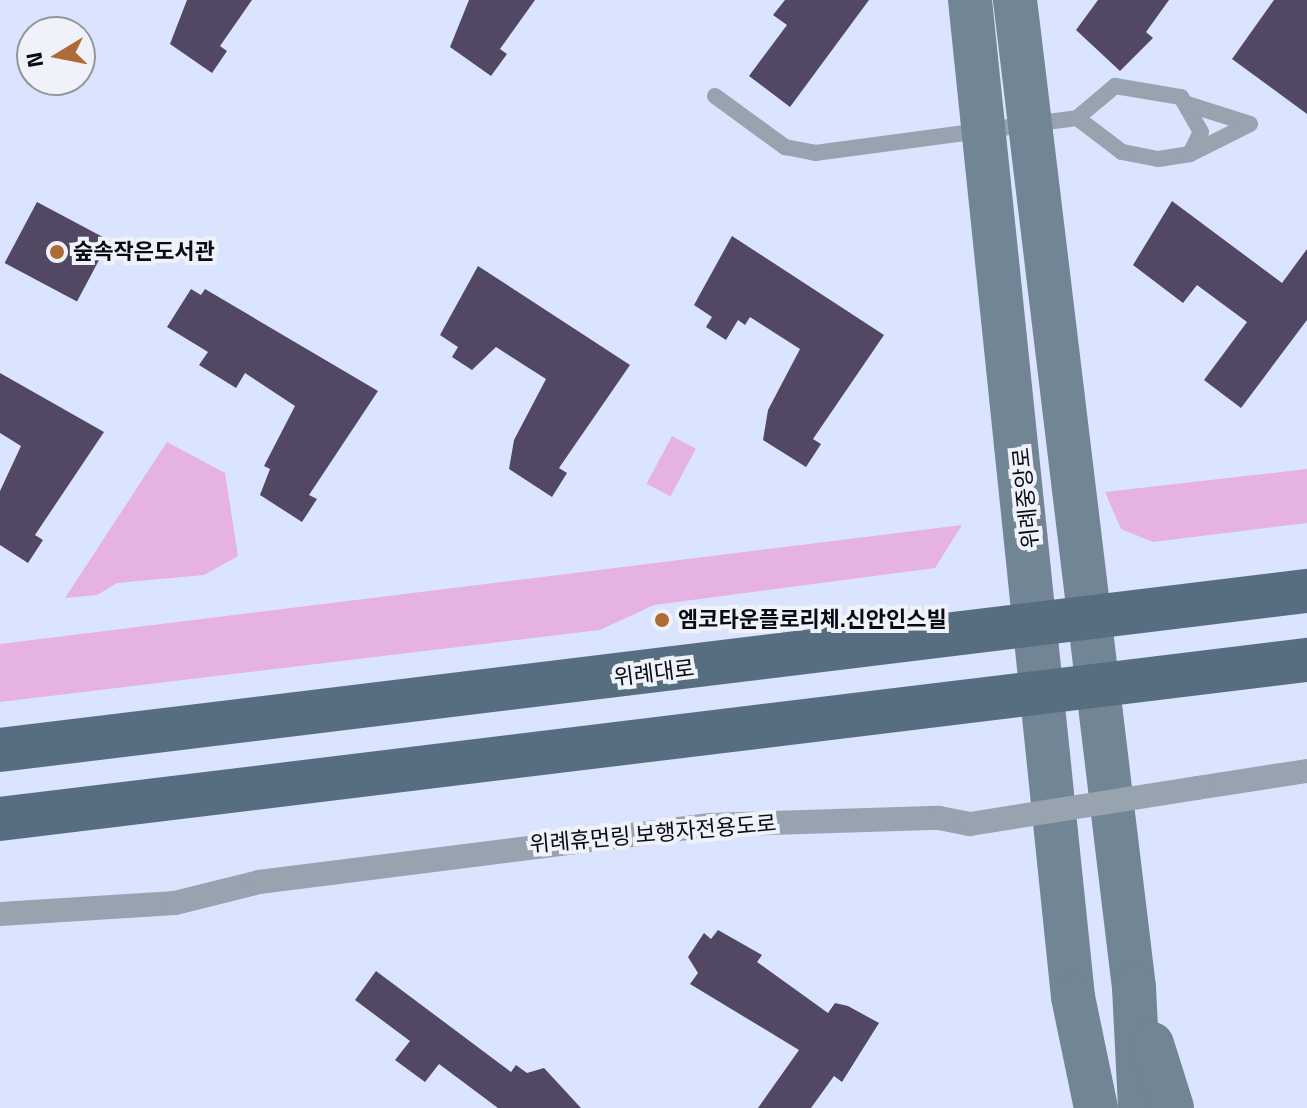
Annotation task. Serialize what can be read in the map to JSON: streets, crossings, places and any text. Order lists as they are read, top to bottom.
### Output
{
  "streets": {
    "main road": ["위례중앙로", "위례대로"],
    "street": ["위례휴먼링 보행자전용도로"]
  },
  "crossings": [
    ["위례중앙로", "위례대로"]
  ],
  "places": ["숲속작은도서관", "엠코타운플로리체.신안인스빌"],
  "north": "left"
}
